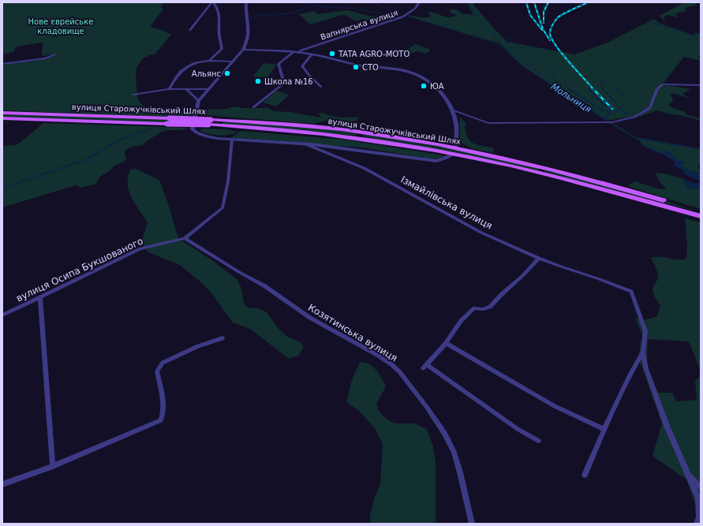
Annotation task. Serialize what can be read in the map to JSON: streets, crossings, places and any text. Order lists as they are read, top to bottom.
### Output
{
  "streets": {
    "main road": ["вулиця Старожучківський Шлях"],
    "street": [
      "Вапнярська вулиця",
      "Ізмайлівська вулиця",
      "вулиця Осипа Букшованого",
      "Козятинська вулиця"
    ]
  },
  "crossings": [
    ["вулиця Осипа Букшованого", "Козятинська вулиця"]
  ],
  "water": ["Мольниця"],
  "parks": ["Нове єврейське кладовище"],
  "places": [
    "TATA AGRO-MOTO",
    "СТО",
    "Альянс",
    "Школа №16",
    "ЮА"
  ]
}
